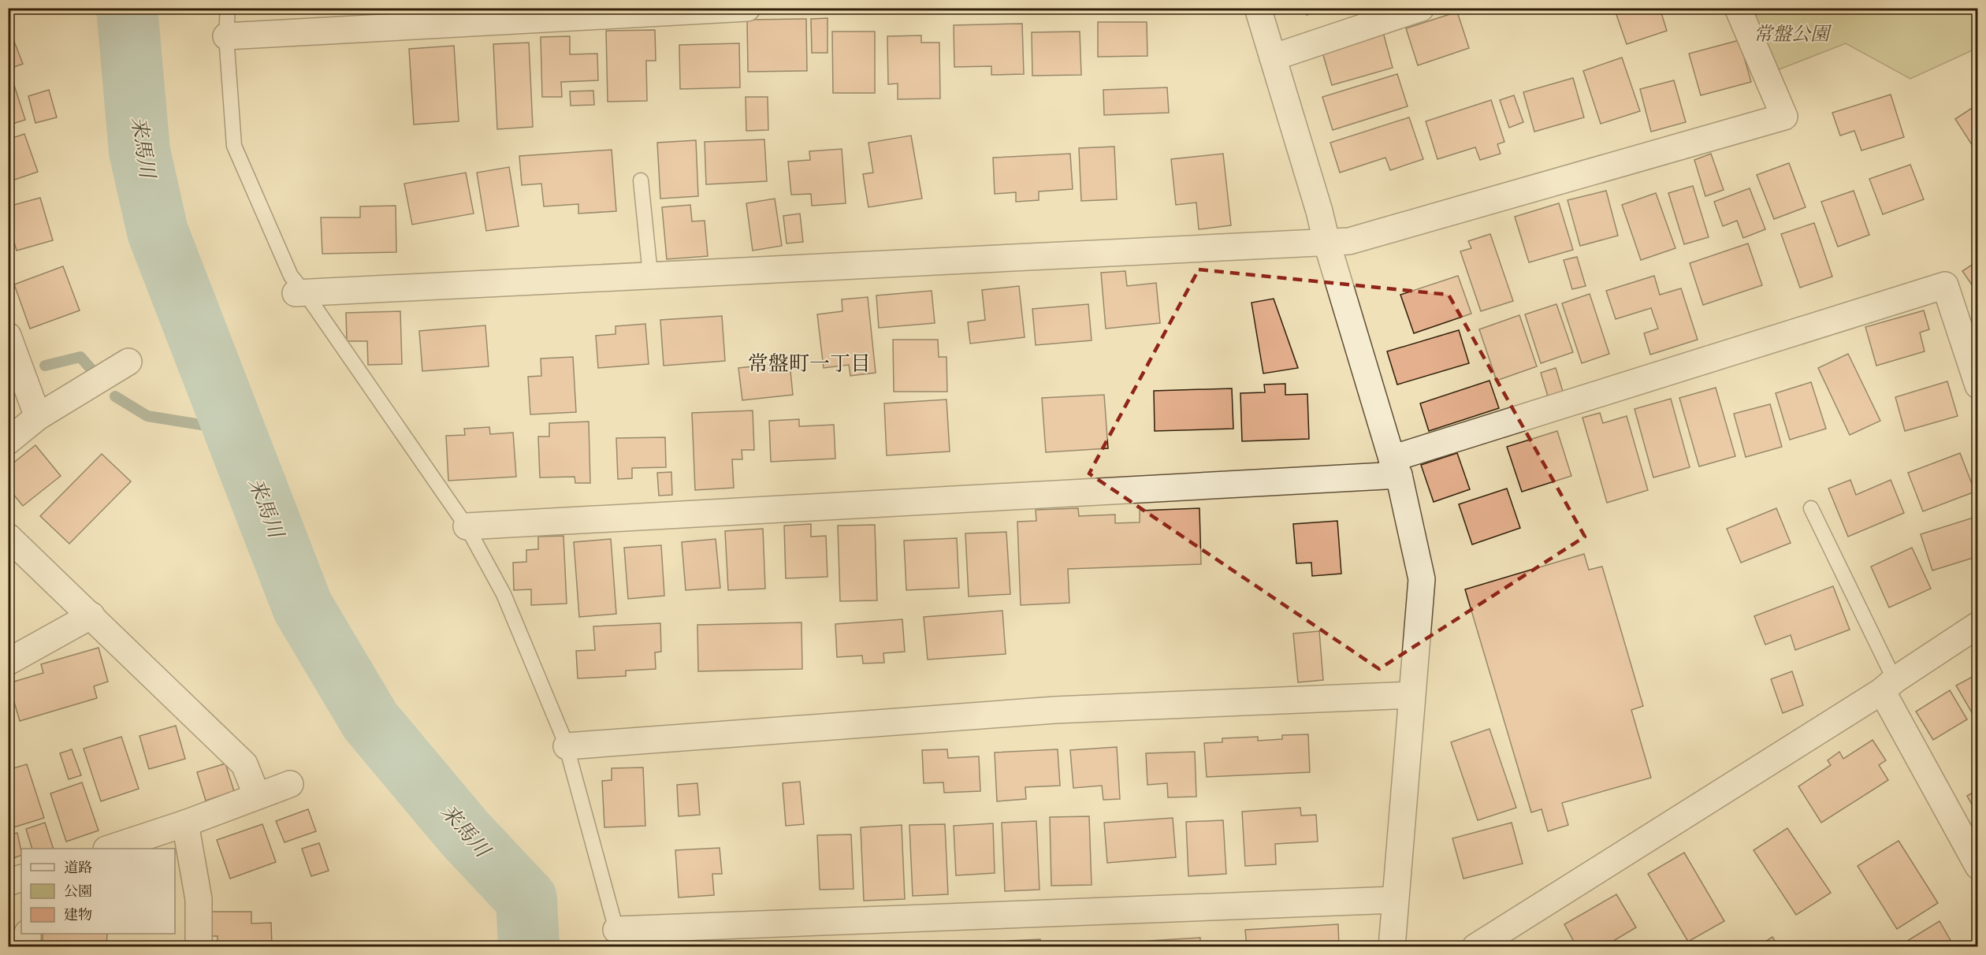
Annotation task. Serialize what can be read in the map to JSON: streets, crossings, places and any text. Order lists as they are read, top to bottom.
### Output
{
  "districts": ["常盤町一丁目"],
  "water": ["来馬川"],
  "parks": ["常盤公園"],
  "legend": ["道路", "公園", "建物"]
}
